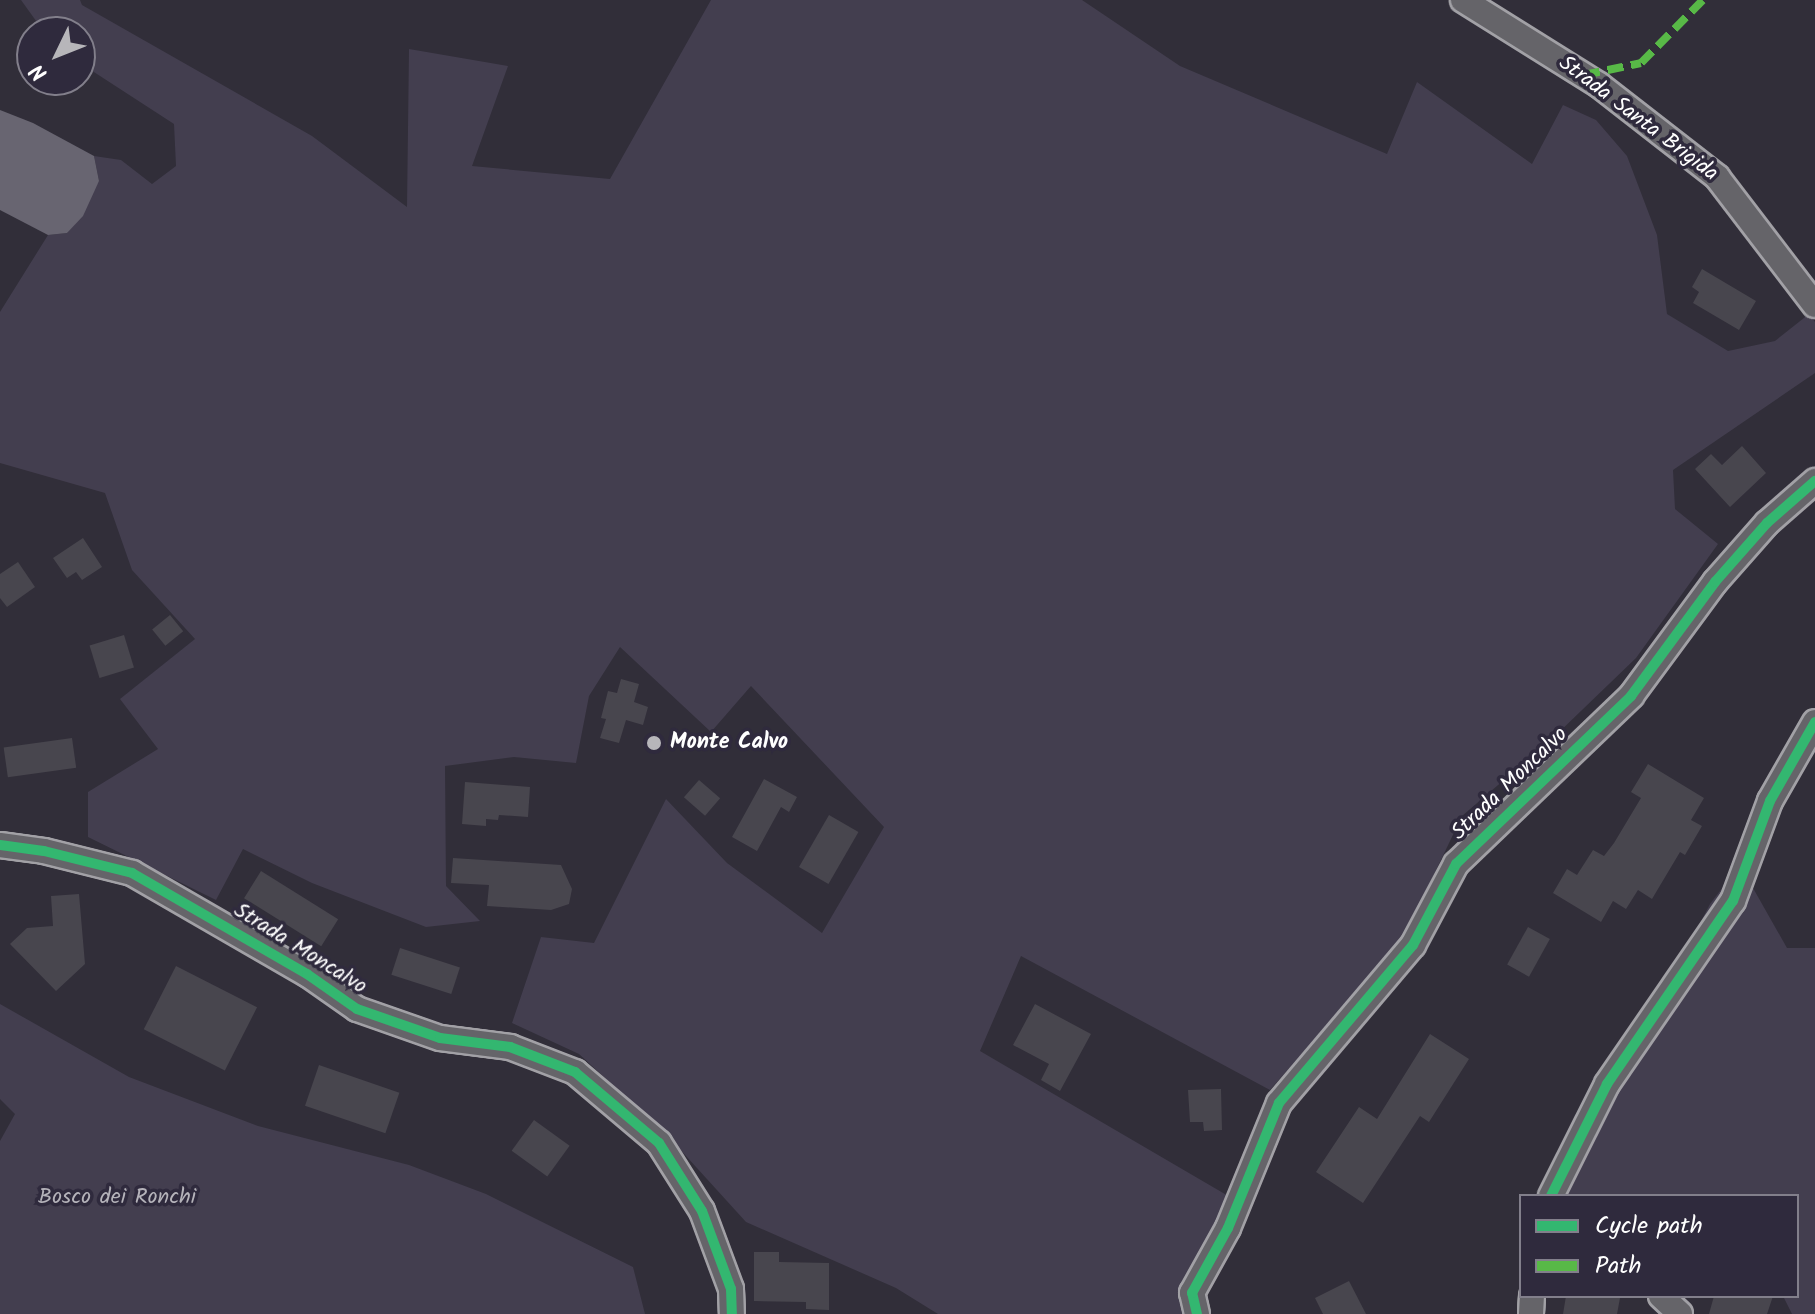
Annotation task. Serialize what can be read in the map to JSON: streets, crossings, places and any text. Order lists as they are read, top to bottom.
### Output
{
  "streets": {
    "street": ["Strada Santa Brigida", "Strada Moncalvo"]
  },
  "parks": ["Bosco dei Ronchi"],
  "places": ["Monte Calvo"],
  "legend": ["Cycle path", "Path"],
  "north": "bottom left"
}
